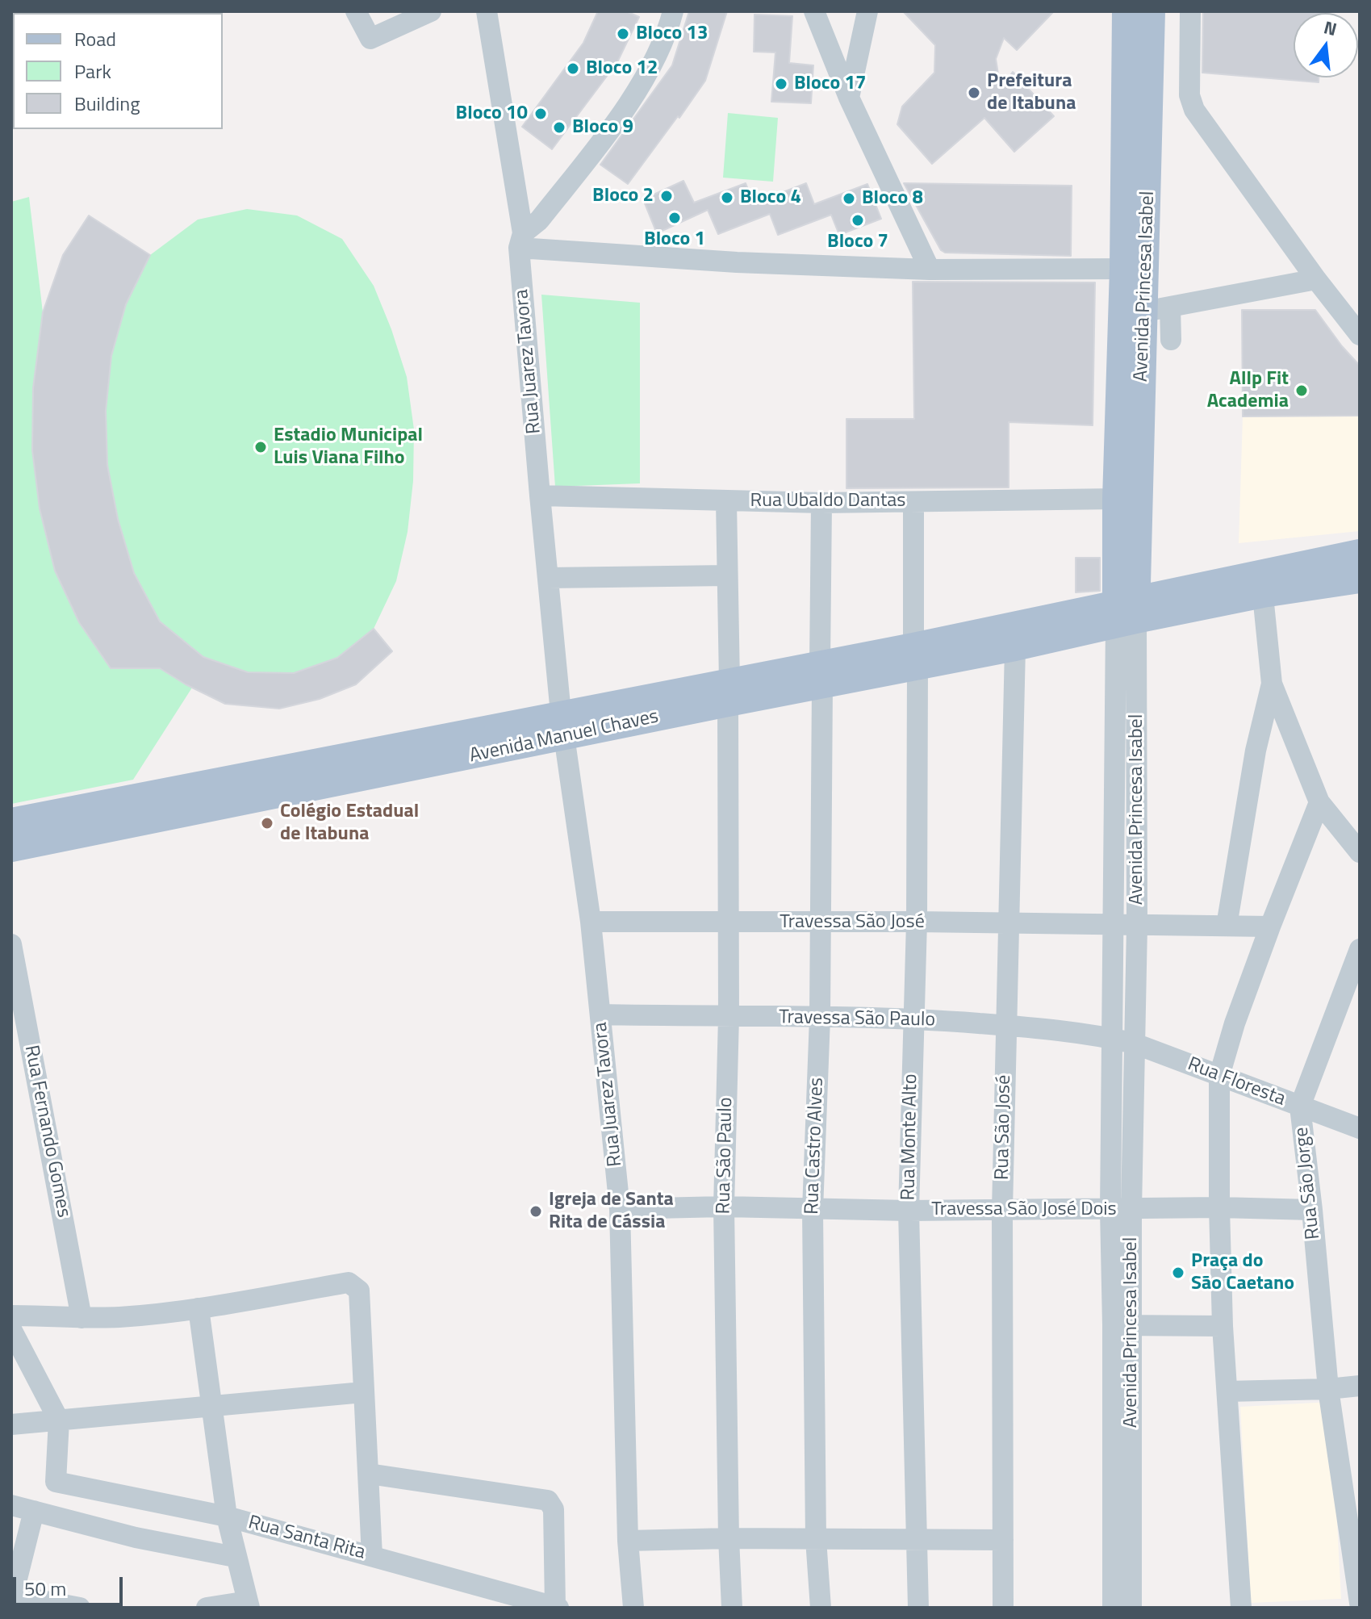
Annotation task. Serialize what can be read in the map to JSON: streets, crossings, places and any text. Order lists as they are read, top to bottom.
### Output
{
  "streets": {
    "main road": ["Avenida Princesa Isabel", "Avenida Manuel Chaves"],
    "street": [
      "Rua Juarez Tavora",
      "Rua Ubaldo Dantas",
      "Travessa São José",
      "Travessa São Paulo",
      "Rua Floresta",
      "Rua São José",
      "Rua Fernando Gomes",
      "Rua Monte Alto",
      "Rua Castro Alves",
      "Rua São Paulo",
      "Rua São Jorge",
      "Travessa São José Dois",
      "Rua Santa Rita"
    ]
  },
  "crossings": [
    ["Avenida Princesa Isabel", "Rua Ubaldo Dantas"],
    ["Avenida Princesa Isabel", "Avenida Manuel Chaves"],
    ["Avenida Princesa Isabel", "Travessa São José"],
    ["Avenida Princesa Isabel", "Travessa São Paulo"],
    ["Avenida Princesa Isabel", "Rua Floresta"],
    ["Avenida Princesa Isabel", "Travessa São José Dois"],
    ["Rua Juarez Tavora", "Rua Ubaldo Dantas"],
    ["Rua Juarez Tavora", "Avenida Manuel Chaves"],
    ["Rua Juarez Tavora", "Travessa São José"],
    ["Rua Juarez Tavora", "Travessa São Paulo"],
    ["Rua Juarez Tavora", "Travessa São José Dois"],
    ["Rua Ubaldo Dantas", "Rua Monte Alto"],
    ["Rua Ubaldo Dantas", "Rua Castro Alves"],
    ["Rua Ubaldo Dantas", "Rua São Paulo"],
    ["Avenida Manuel Chaves", "Rua São José"],
    ["Avenida Manuel Chaves", "Rua Monte Alto"],
    ["Avenida Manuel Chaves", "Rua Castro Alves"],
    ["Avenida Manuel Chaves", "Rua São Paulo"],
    ["Travessa São José", "Rua São José"],
    ["Travessa São José", "Rua Monte Alto"],
    ["Travessa São José", "Rua Castro Alves"],
    ["Travessa São José", "Rua São Paulo"],
    ["Travessa São Paulo", "Rua Floresta"],
    ["Travessa São Paulo", "Rua São José"],
    ["Travessa São Paulo", "Rua Monte Alto"],
    ["Travessa São Paulo", "Rua Castro Alves"],
    ["Travessa São Paulo", "Rua São Paulo"],
    ["Rua Floresta", "Rua São Jorge"],
    ["Rua São José", "Travessa São José Dois"],
    ["Rua Monte Alto", "Travessa São José Dois"],
    ["Rua Castro Alves", "Travessa São José Dois"],
    ["Rua São Paulo", "Travessa São José Dois"],
    ["Rua São Jorge", "Travessa São José Dois"]
  ],
  "places": [
    "Bloco 13",
    "Bloco 12",
    "Bloco 17",
    "Prefeitura de Itabuna",
    "Bloco 10",
    "Bloco 9",
    "Bloco 2",
    "Bloco 4",
    "Bloco 8",
    "Bloco 1",
    "Bloco 7",
    "Allp Fit Academia",
    "Estadio Municipal Luis Viana Filho",
    "Colégio Estadual de Itabuna",
    "Igreja de Santa Rita de Cássia",
    "Praça do São Caetano"
  ],
  "legend": ["Road", "Park", "Building"],
  "scale_bar": "50 m",
  "north": "top"
}
